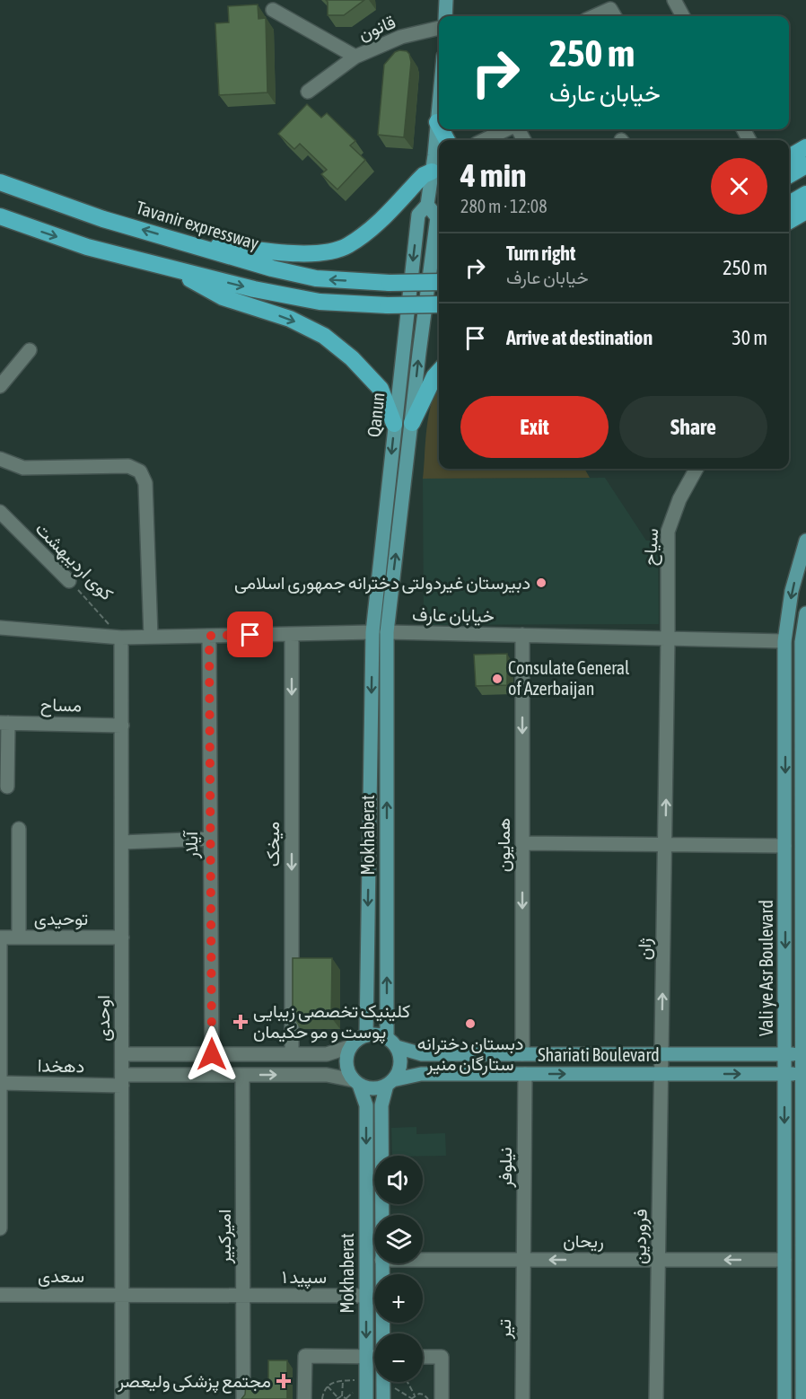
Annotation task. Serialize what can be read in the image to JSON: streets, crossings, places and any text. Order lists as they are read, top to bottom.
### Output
{
  "streets": {
    "highway": ["Tavanir expressway"],
    "main road": [
      "Qanun",
      "خیابان عارف",
      "Mokhaberat",
      "Vali ye Asr Boulevard",
      "Shariati Boulevard"
    ],
    "street": [
      "قانون",
      "سیاح",
      "کوی اردیبهشت",
      "مساح",
      "میخک",
      "آیلار",
      "همایون",
      "توحیدی",
      "ژان",
      "اوحدی",
      "دهخدا",
      "نیلوفر",
      "امیرکبیر",
      "فروردین",
      "ریحان",
      "سعدی",
      "سپید ۱",
      "تیر"
    ]
  },
  "crossings": [
    ["Qanun", "خیابان عارف"],
    ["Qanun", "Mokhaberat"],
    ["سیاح", "خیابان عارف"],
    ["سیاح", "ژان"],
    ["کوی اردیبهشت", "خیابان عارف"],
    ["کوی اردیبهشت", "اوحدی"],
    ["خیابان عارف", "Mokhaberat"],
    ["خیابان عارف", "میخک"],
    ["خیابان عارف", "آیلار"],
    ["خیابان عارف", "همایون"],
    ["خیابان عارف", "ژان"],
    ["خیابان عارف", "Vali ye Asr Boulevard"],
    ["خیابان عارف", "اوحدی"],
    ["مساح", "اوحدی"],
    ["Mokhaberat", "Shariati Boulevard"],
    ["Mokhaberat", "سپید ۱"],
    ["همایون", "Shariati Boulevard"],
    ["توحیدی", "اوحدی"],
    ["ژان", "Shariati Boulevard"],
    ["ژان", "فروردین"],
    ["Vali ye Asr Boulevard", "Shariati Boulevard"],
    ["Vali ye Asr Boulevard", "ریحان"],
    ["اوحدی", "دهخدا"],
    ["اوحدی", "سعدی"],
    ["Shariati Boulevard", "نیلوفر"],
    ["Shariati Boulevard", "فروردین"],
    ["نیلوفر", "ریحان"],
    ["نیلوفر", "تیر"],
    ["امیرکبیر", "سعدی"],
    ["امیرکبیر", "سپید ۱"],
    ["فروردین", "ریحان"],
    ["ریحان", "تیر"],
    ["سعدی", "سپید ۱"]
  ],
  "one_way": [
    "میخک",
    "همایون",
    "ژان",
    "ریحان"
  ],
  "places": {
    "other": ["دبیرستان غیردولتی دخترانه جمهوری اسلامی", "Consulate General of Azerbaijan", "دبستان دخترانه ستارگان منیر"],
    "health": ["کلینیک تخصصی زیبایی پوست و مو حکیمان", "مجتمع پزشکی ولیعصر"]
  },
  "page": {
    "turn": ["250 m", "خیابان عارف"],
    "heading": ["4 min", "280 m · 12:08"],
    "list": [
      {
        "name": "Turn right",
        "note": "خیابان عارف",
        "value": "250 m"
      },
      {
        "name": "Arrive at destination",
        "value": "30 m"
      }
    ],
    "buttons": ["Exit", "Share"],
    "map_buttons": ["+", "−"]
  }
}
